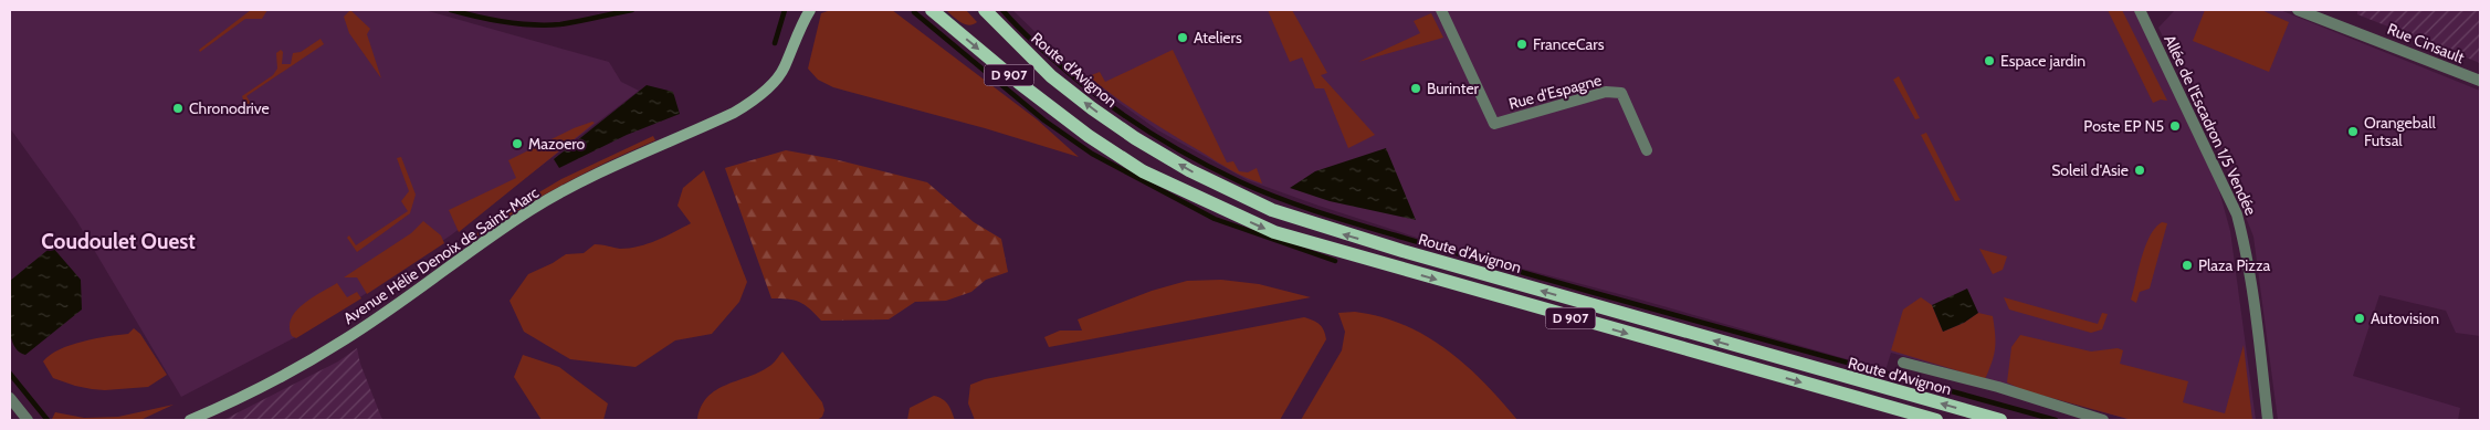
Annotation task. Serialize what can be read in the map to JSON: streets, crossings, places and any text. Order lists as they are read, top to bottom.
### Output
{
  "streets": {
    "main road": ["Route d'Avignon", "D 907"],
    "street": [
      "Rue Cinsault",
      "Rue d'Espagne",
      "Allée de l'Escadron 1/5 Vendée",
      "Avenue Hélie Denoix de Saint-Marc"
    ]
  },
  "districts": ["Coudoulet Ouest"],
  "places": [
    "Ateliers",
    "FranceCars",
    "Espace jardin",
    "Burinter",
    "Chronodrive",
    "Poste EP N5",
    "Orangeball Futsal",
    "Mazoero",
    "Soleil d'Asie",
    "Plaza Pizza",
    "Autovision"
  ]
}
